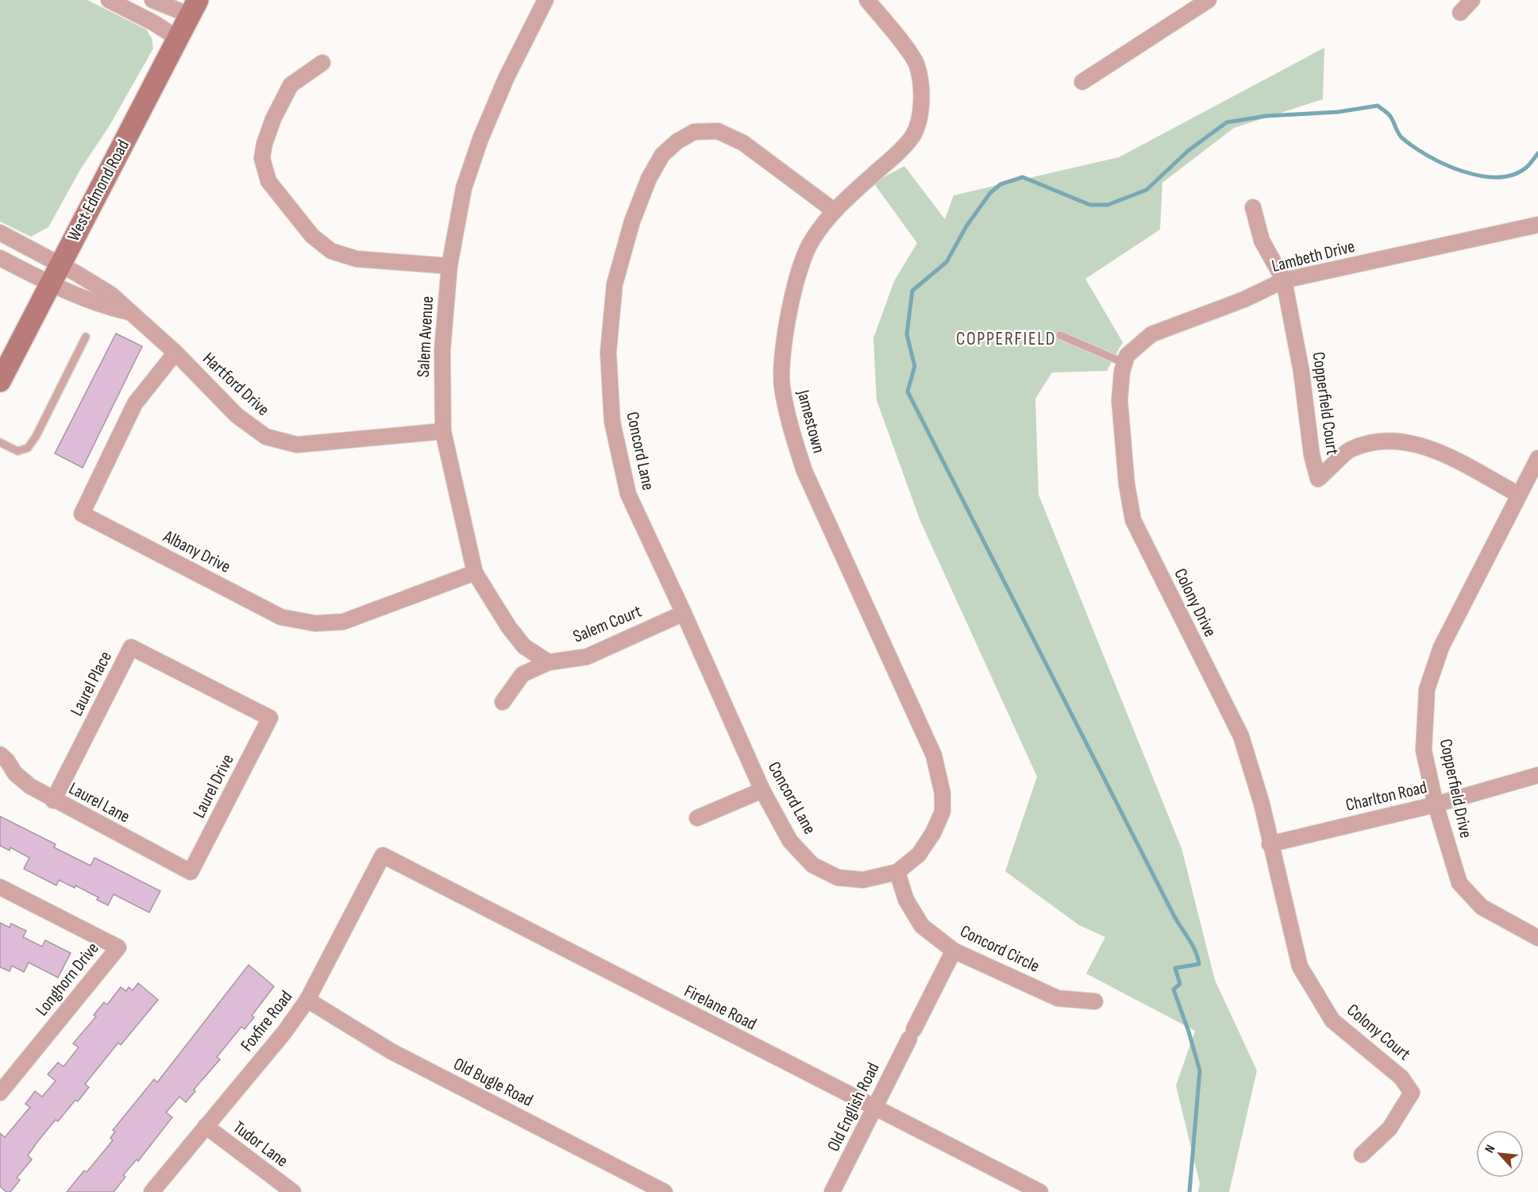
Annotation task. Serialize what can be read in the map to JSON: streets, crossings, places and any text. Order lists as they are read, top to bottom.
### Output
{
  "streets": {
    "main road": ["West Edmond Road"],
    "street": [
      "Lambeth Drive",
      "Salem Avenue",
      "Hartford Drive",
      "Copperfield Court",
      "Jamestown",
      "Concord Lane",
      "Albany Drive",
      "Colony Drive",
      "Salem Court",
      "Laurel Place",
      "Laurel Drive",
      "Copperfield Drive",
      "Charlton Road",
      "Laurel Lane",
      "Concord Circle",
      "Longhorn Drive",
      "Firelane Road",
      "Foxfire Road",
      "Colony Court",
      "Old Bugle Road",
      "Old English Road",
      "Tudor Lane"
    ]
  },
  "crossings": [
    ["West Edmond Road", "Hartford Drive"],
    ["Lambeth Drive", "Copperfield Court"],
    ["Lambeth Drive", "Colony Drive"],
    ["Salem Avenue", "Hartford Drive"],
    ["Salem Avenue", "Albany Drive"],
    ["Salem Avenue", "Salem Court"],
    ["Hartford Drive", "Albany Drive"],
    ["Copperfield Court", "Copperfield Drive"],
    ["Jamestown", "Concord Lane"],
    ["Jamestown", "Concord Circle"],
    ["Concord Lane", "Salem Court"],
    ["Concord Lane", "Concord Circle"],
    ["Colony Drive", "Charlton Road"],
    ["Colony Drive", "Colony Court"],
    ["Laurel Place", "Laurel Drive"],
    ["Laurel Place", "Laurel Lane"],
    ["Laurel Drive", "Laurel Lane"],
    ["Copperfield Drive", "Charlton Road"],
    ["Charlton Road", "Colony Court"],
    ["Concord Circle", "Old English Road"],
    ["Firelane Road", "Foxfire Road"],
    ["Firelane Road", "Old English Road"],
    ["Foxfire Road", "Old Bugle Road"],
    ["Foxfire Road", "Tudor Lane"]
  ],
  "districts": ["COPPERFIELD"],
  "north": "top left"
}
